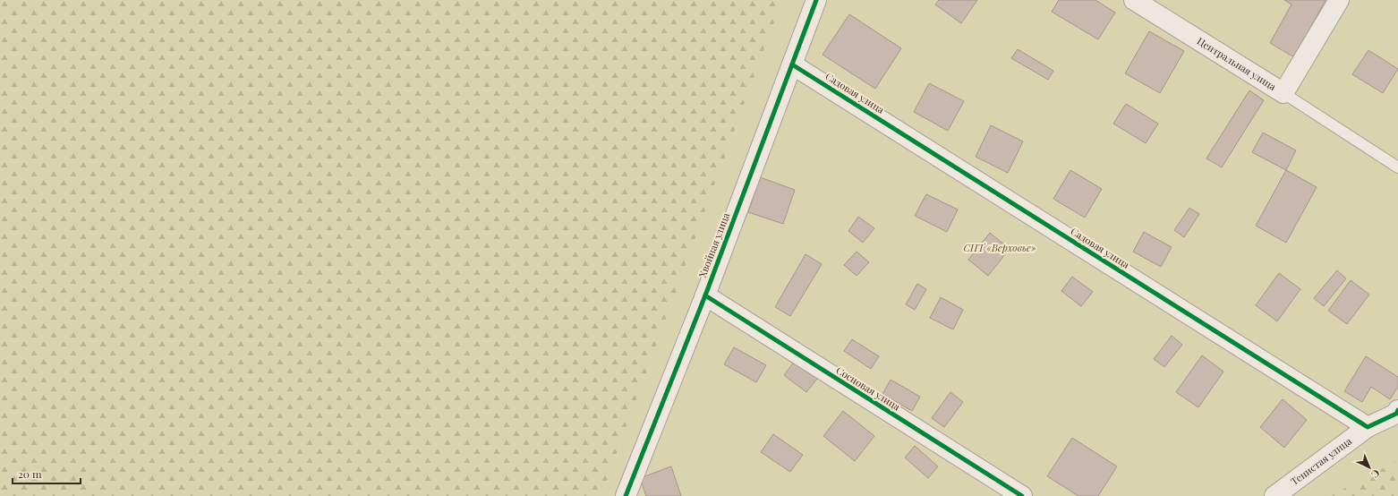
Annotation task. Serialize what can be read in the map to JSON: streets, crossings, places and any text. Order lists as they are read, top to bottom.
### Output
{
  "streets": {
    "street": [
      "Центральная улица",
      "Садовая улица",
      "Хвойная улица",
      "Сосновая улица",
      "Тенистая улица"
    ]
  },
  "crossings": [
    ["Садовая улица", "Хвойная улица"],
    ["Садовая улица", "Тенистая улица"],
    ["Хвойная улица", "Сосновая улица"]
  ],
  "parks": ["СНТ «Верховье»"],
  "scale_bar": "20 m",
  "north": "bottom right"
}
